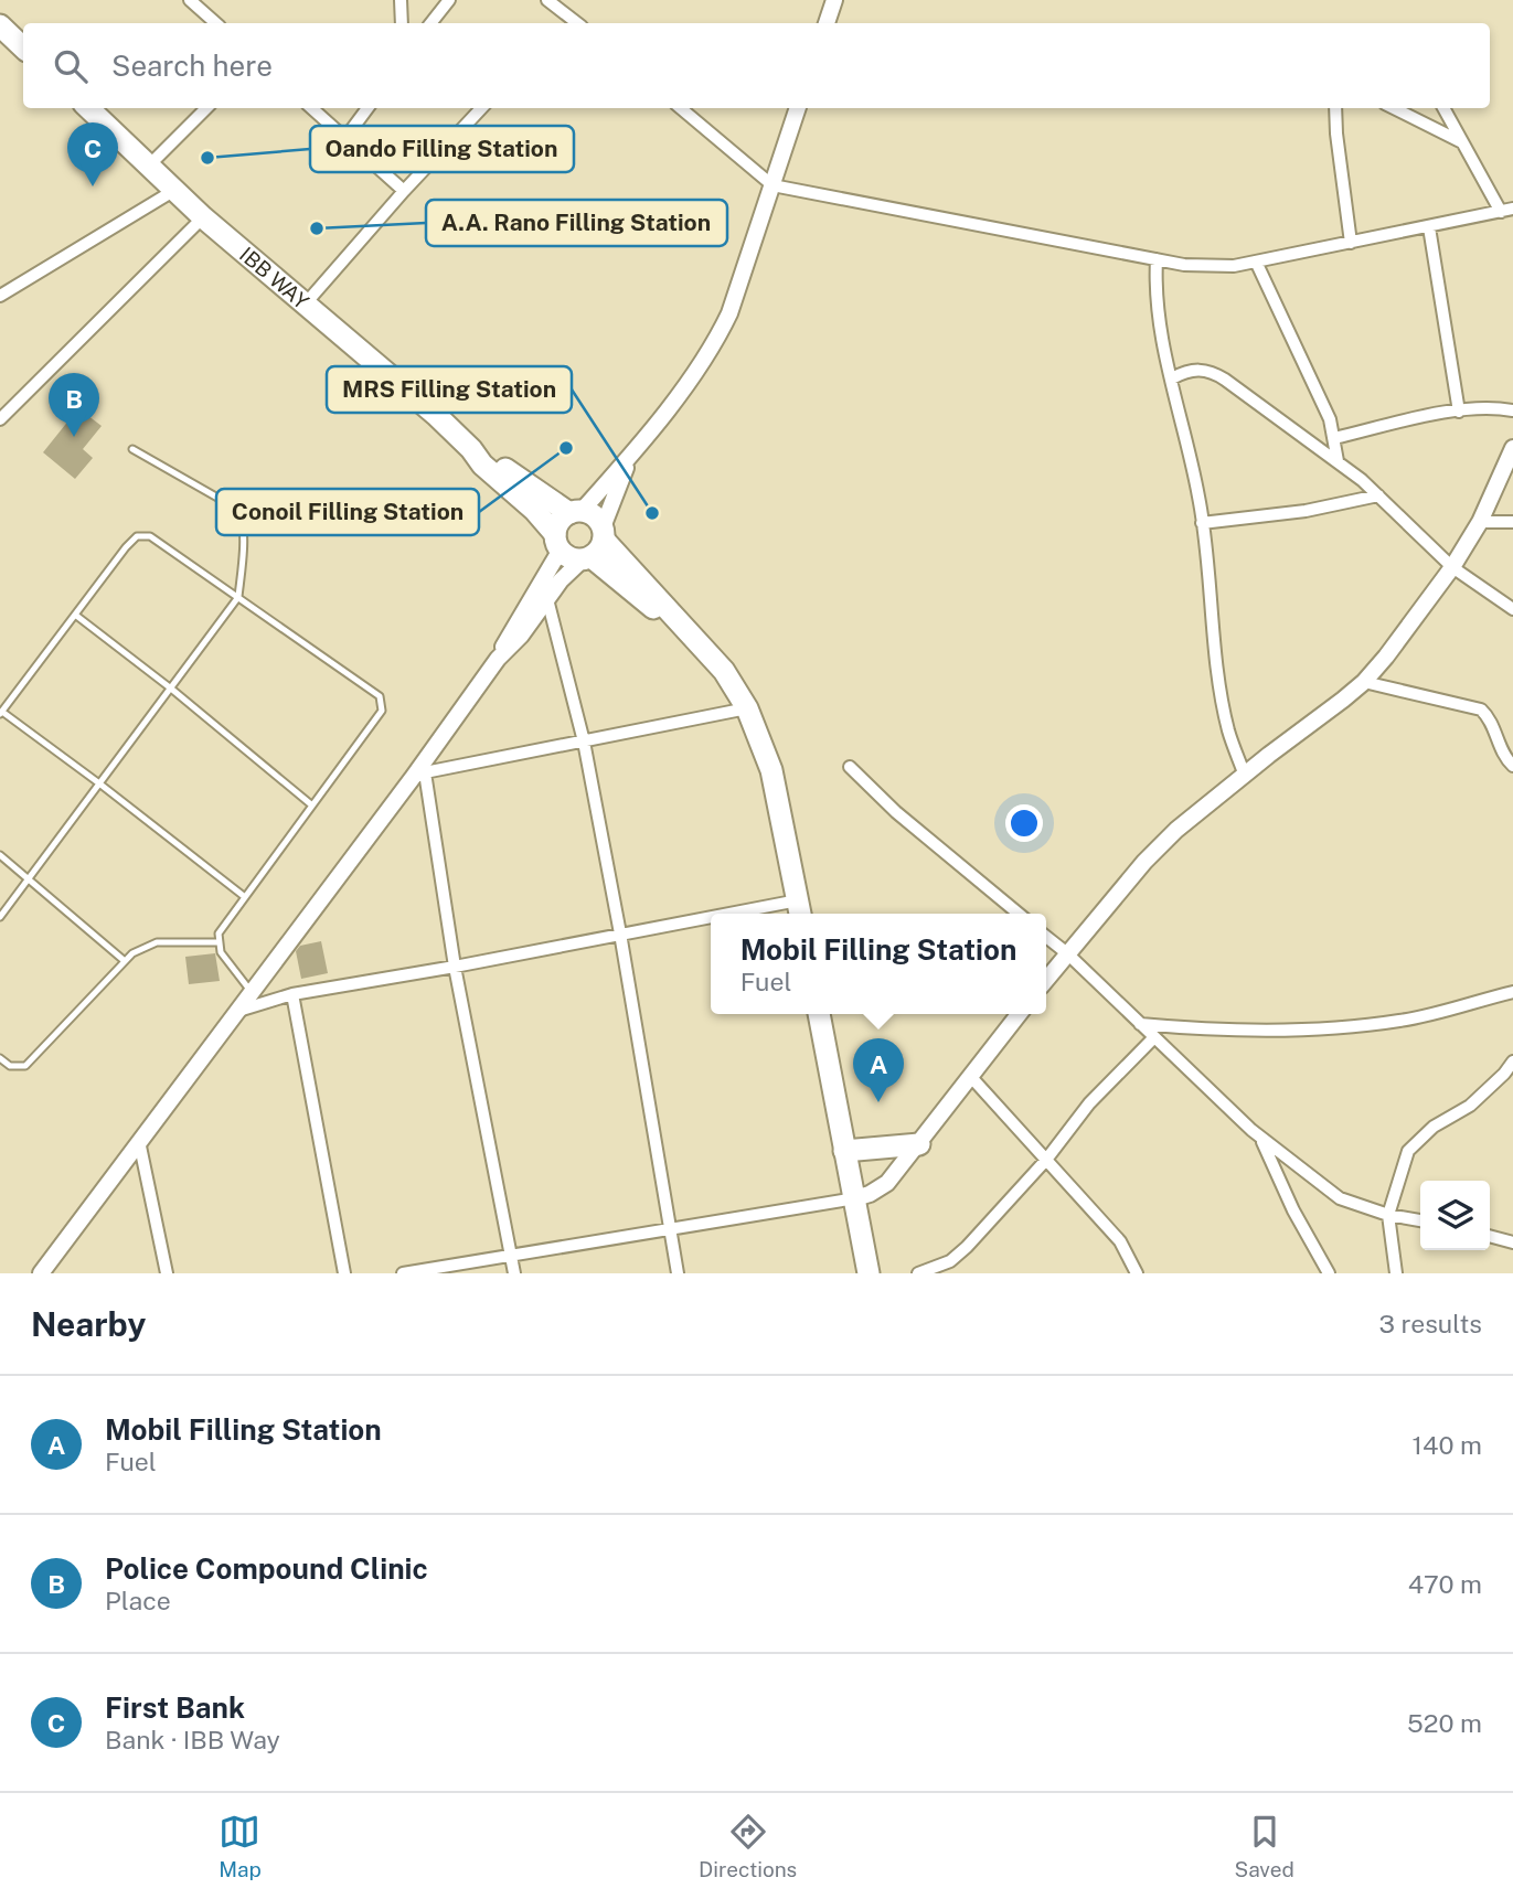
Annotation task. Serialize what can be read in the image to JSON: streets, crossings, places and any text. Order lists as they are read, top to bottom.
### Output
{
  "streets": {
    "highway": ["IBB WAY"]
  },
  "places": [
    "Oando Filling Station",
    "A.A. Rano Filling Station",
    "Conoil Filling Station",
    "MRS Filling Station"
  ],
  "page": {
    "search": "Search here",
    "pins": ["C", "B", "A"],
    "popup": ["Mobil Filling Station", "Fuel"],
    "heading": ["Nearby", "3 results"],
    "list": [
      {
        "mark": "A",
        "name": "Mobil Filling Station",
        "note": "Fuel",
        "value": "140 m"
      },
      {
        "mark": "B",
        "name": "Police Compound Clinic",
        "note": "Place",
        "value": "470 m"
      },
      {
        "mark": "C",
        "name": "First Bank",
        "note": "Bank · IBB Way",
        "value": "520 m"
      }
    ],
    "nav": ["Map", "Directions", "Saved"]
  }
}
